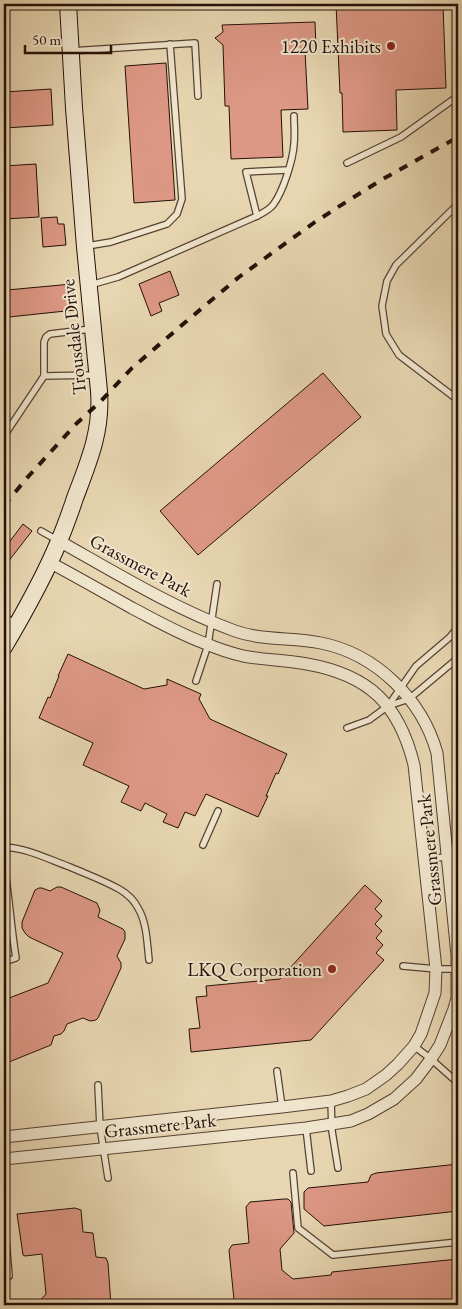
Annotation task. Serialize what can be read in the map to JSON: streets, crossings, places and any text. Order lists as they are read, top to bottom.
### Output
{
  "streets": {
    "street": ["Trousdale Drive", "Grassmere Park"]
  },
  "crossings": [
    ["Trousdale Drive", "Grassmere Park"]
  ],
  "places": ["1220 Exhibits", "LKQ Corporation"],
  "scale_bar": "50 m"
}
